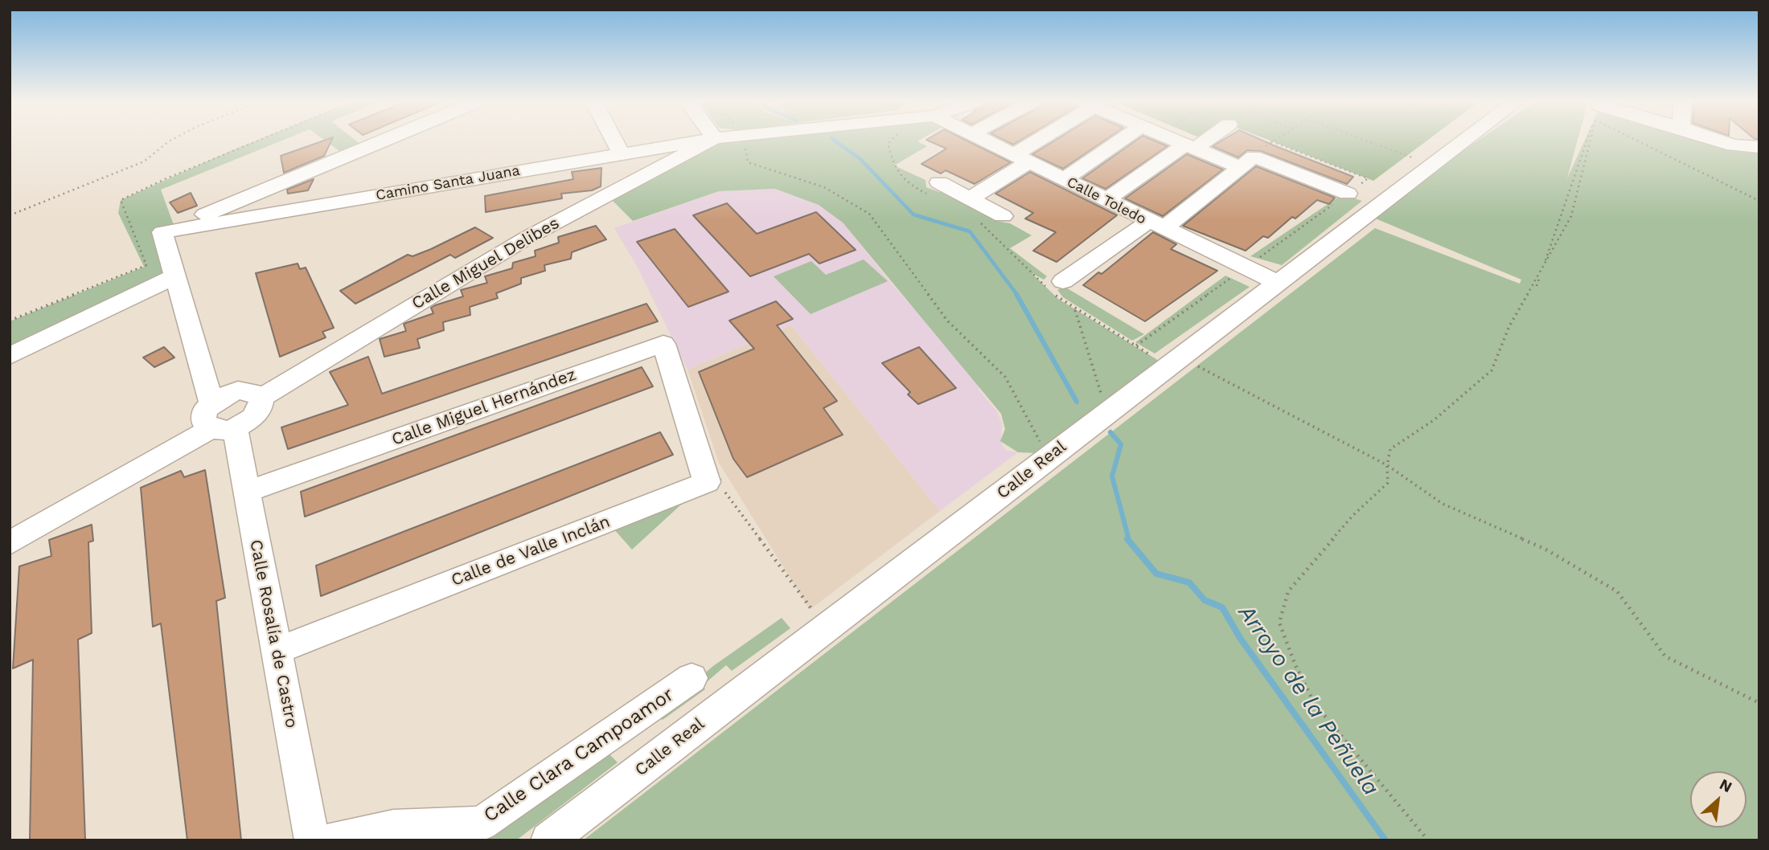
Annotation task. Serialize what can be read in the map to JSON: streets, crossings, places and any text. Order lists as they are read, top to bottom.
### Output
{
  "streets": {
    "street": [
      "Camino Santa Juana",
      "Calle Toledo",
      "Calle Miguel Delibes",
      "Calle Miguel Hernández",
      "Calle Real",
      "Calle de Valle Inclán",
      "Calle Rosalía de Castro",
      "Calle Clara Campoamor"
    ]
  },
  "crossings": [
    ["Camino Santa Juana", "Calle Rosalía de Castro"],
    ["Calle Toledo", "Calle Real"],
    ["Calle Miguel Hernández", "Calle de Valle Inclán"],
    ["Calle Miguel Hernández", "Calle Rosalía de Castro"],
    ["Calle de Valle Inclán", "Calle Rosalía de Castro"]
  ],
  "water": ["Arroyo de la Peñuela"],
  "north": "top right"
}
